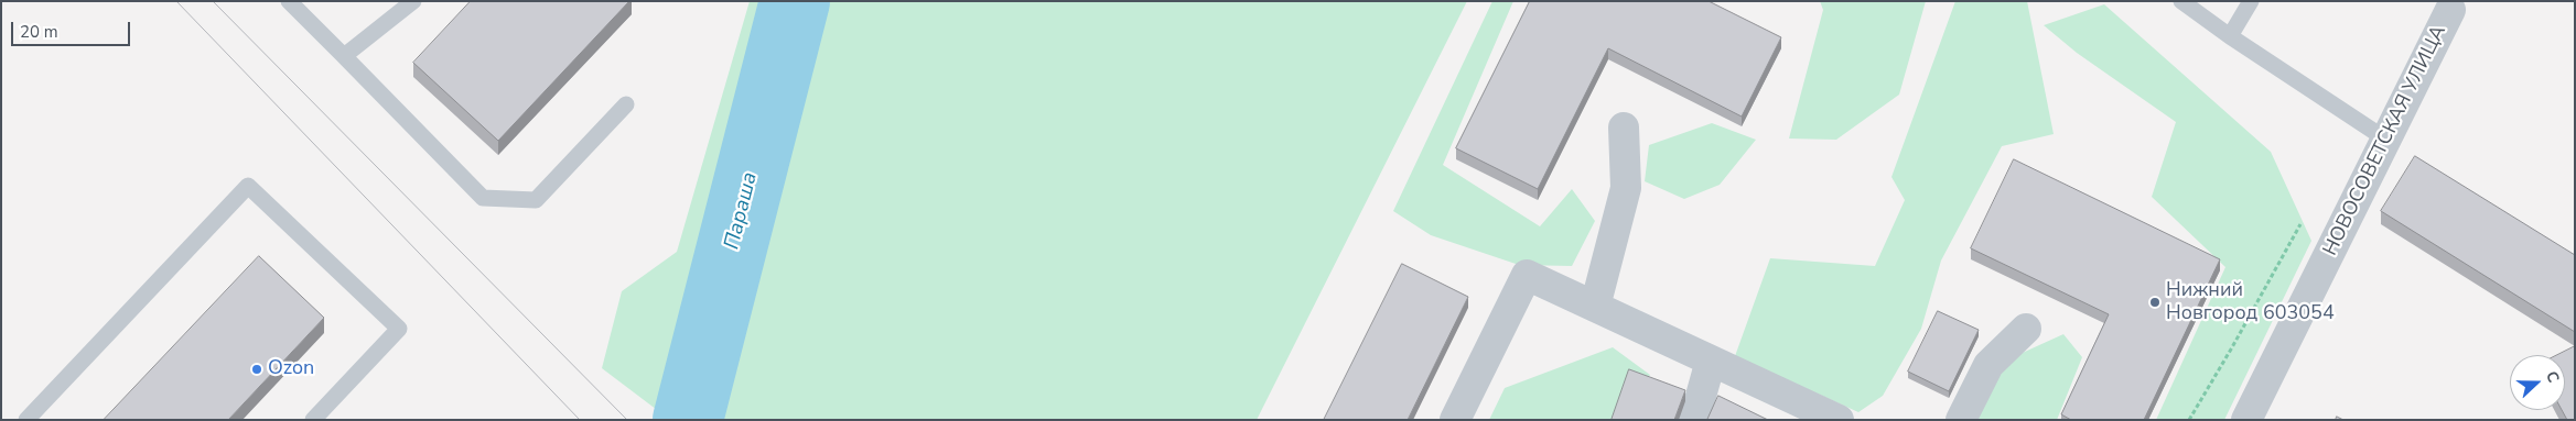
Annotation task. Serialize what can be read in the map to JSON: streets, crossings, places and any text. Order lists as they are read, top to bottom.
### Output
{
  "streets": {
    "street": ["НОВОСОВЕТСКАЯ УЛИЦА"]
  },
  "water": ["Параша"],
  "places": ["Нижний Новгород 603054", "Ozon"],
  "scale_bar": "20 m",
  "north": "right"
}
